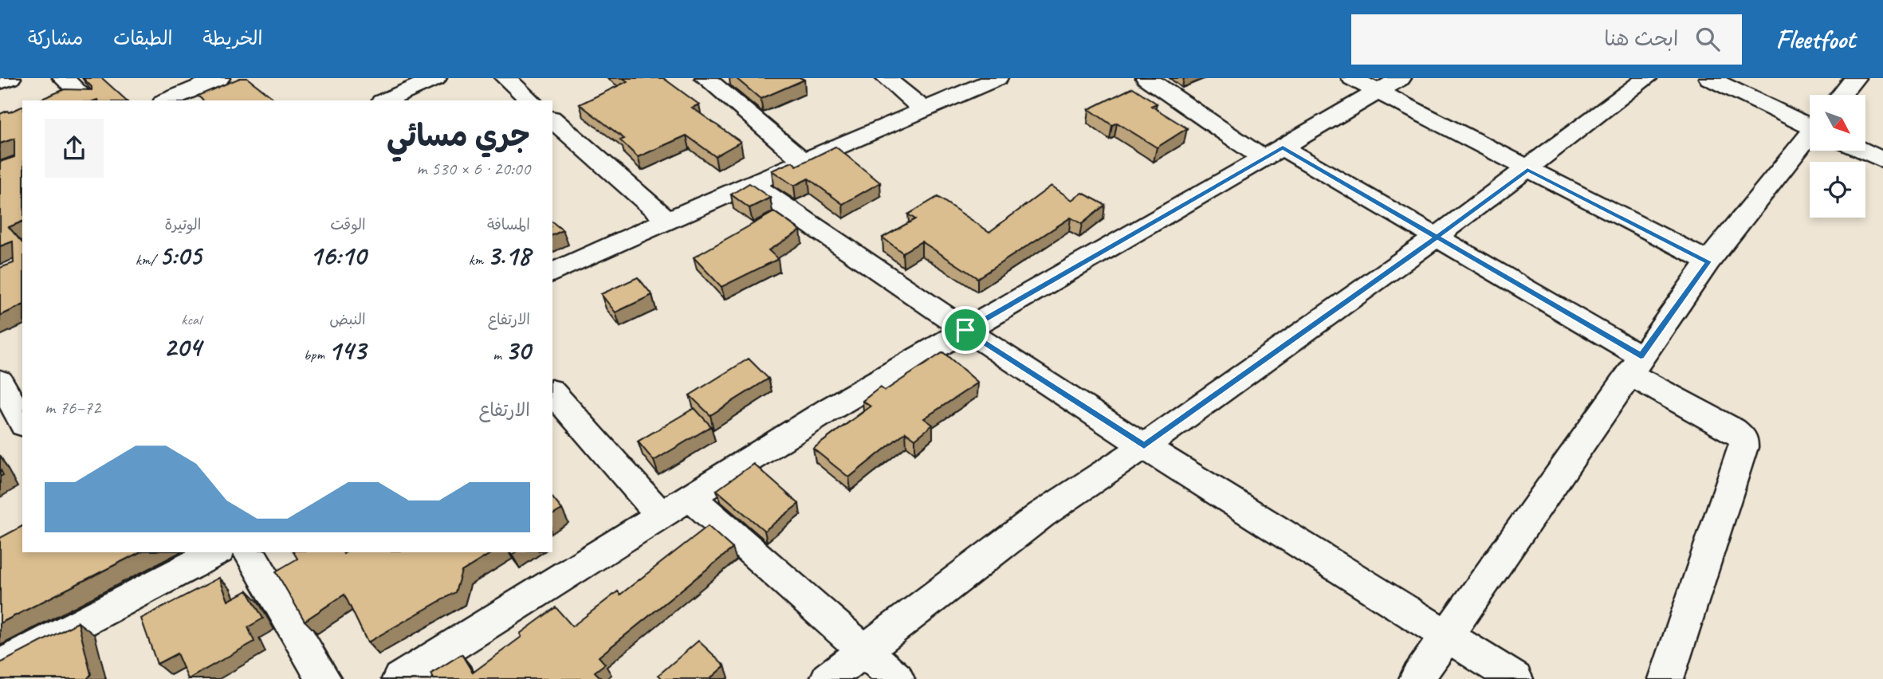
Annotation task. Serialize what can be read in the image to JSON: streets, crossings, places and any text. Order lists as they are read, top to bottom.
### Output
{
  "north": "bottom right",
  "page": {
    "header": "Fleetfoot",
    "search": "ابحث هنا",
    "nav": ["الخريطة", "الطبقات", "مشاركة"],
    "heading": ["جري مسائي", "20:00 · 6 × 530 m"],
    "stats": [
      ["المسافة", "3.18 km"],
      ["الوقت", "16:10"],
      ["الوتيرة", "5:05 /km"],
      ["الارتفاع", "30 m"],
      ["النبض", "143 bpm"],
      ["kcal", "204"]
    ],
    "chart": ["الارتفاع", "72–76 m"]
  }
}
